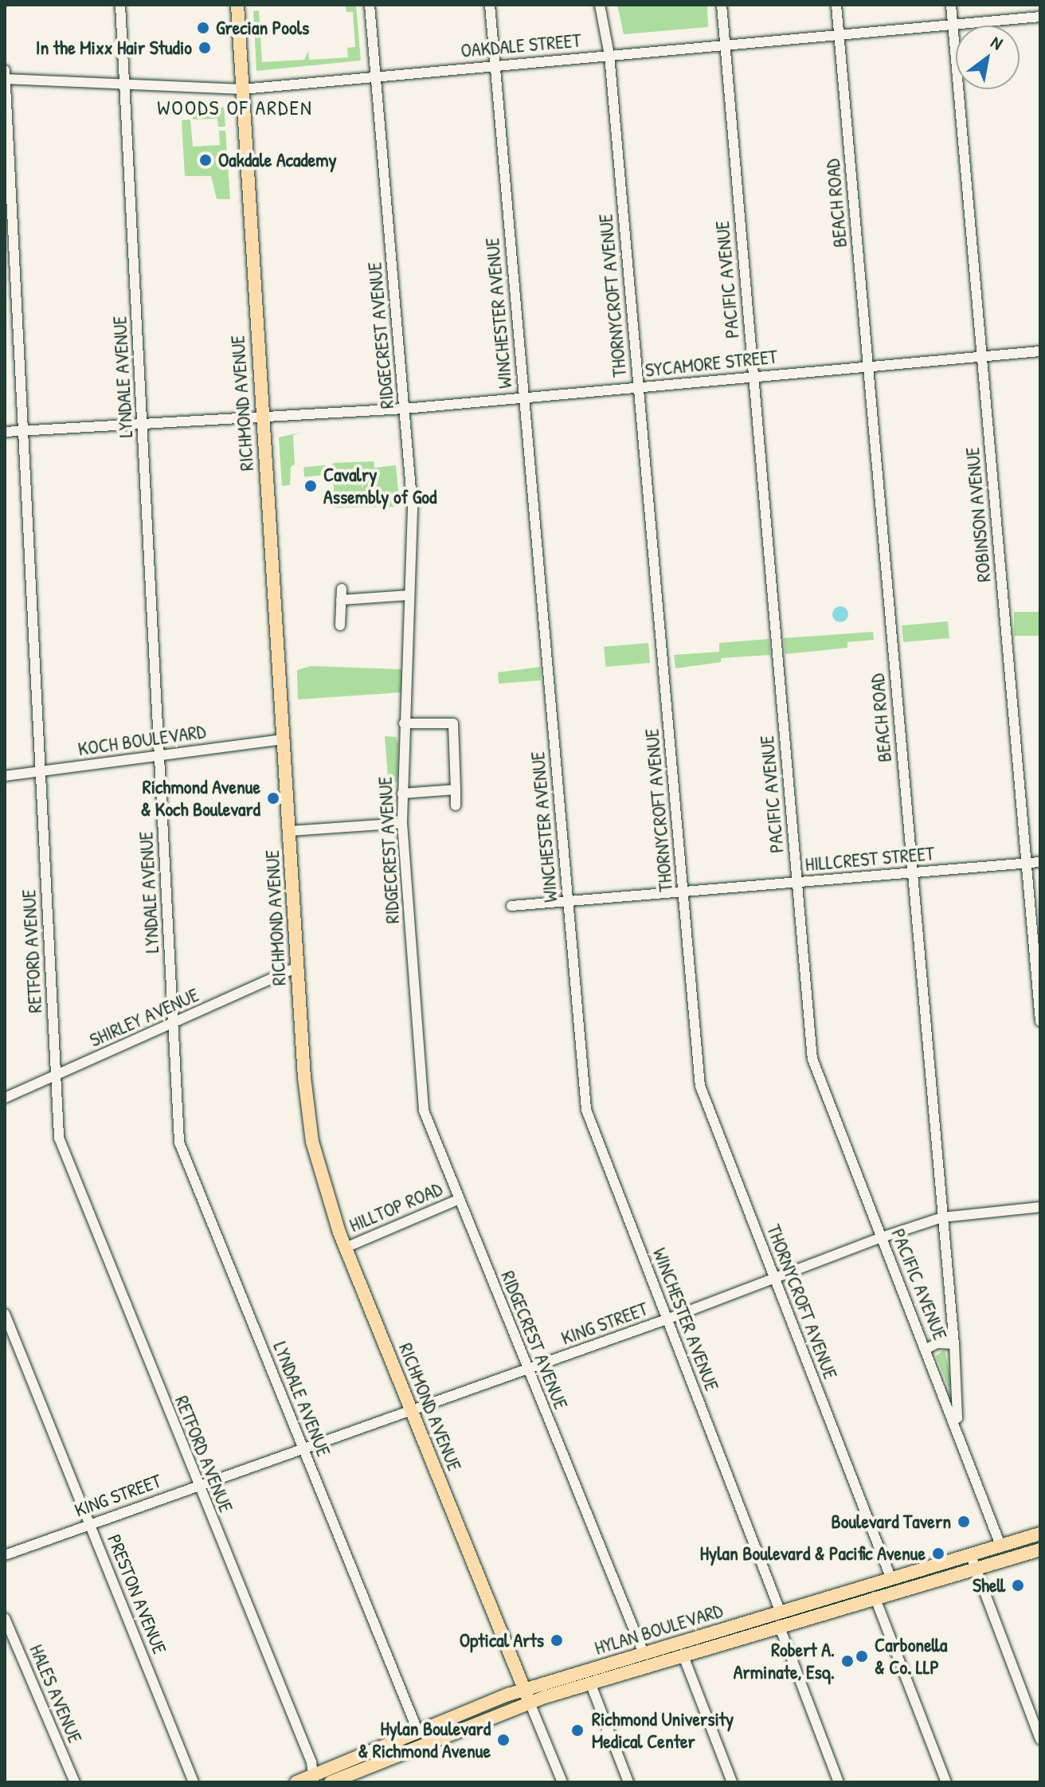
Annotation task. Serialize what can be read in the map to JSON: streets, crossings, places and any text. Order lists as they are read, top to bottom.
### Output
{
  "streets": {
    "main road": ["RICHMOND AVENUE", "HYLAN BOULEVARD"],
    "street": [
      "OAKDALE STREET",
      "BEACH ROAD",
      "PACIFIC AVENUE",
      "THORNYCROFT AVENUE",
      "WINCHESTER AVENUE",
      "RIDGECREST AVENUE",
      "SYCAMORE STREET",
      "LYNDALE AVENUE",
      "ROBINSON AVENUE",
      "KOCH BOULEVARD",
      "HILLCREST STREET",
      "RETFORD AVENUE",
      "SHIRLEY AVENUE",
      "HILLTOP ROAD",
      "KING STREET",
      "PRESTON AVENUE",
      "HALES AVENUE"
    ]
  },
  "crossings": [
    ["OAKDALE STREET", "BEACH ROAD"],
    ["OAKDALE STREET", "PACIFIC AVENUE"],
    ["OAKDALE STREET", "THORNYCROFT AVENUE"],
    ["OAKDALE STREET", "WINCHESTER AVENUE"],
    ["OAKDALE STREET", "RIDGECREST AVENUE"],
    ["OAKDALE STREET", "LYNDALE AVENUE"],
    ["OAKDALE STREET", "RICHMOND AVENUE"],
    ["OAKDALE STREET", "ROBINSON AVENUE"],
    ["OAKDALE STREET", "RETFORD AVENUE"],
    ["BEACH ROAD", "PACIFIC AVENUE"],
    ["BEACH ROAD", "SYCAMORE STREET"],
    ["BEACH ROAD", "HILLCREST STREET"],
    ["BEACH ROAD", "KING STREET"],
    ["PACIFIC AVENUE", "SYCAMORE STREET"],
    ["PACIFIC AVENUE", "HILLCREST STREET"],
    ["PACIFIC AVENUE", "KING STREET"],
    ["PACIFIC AVENUE", "HYLAN BOULEVARD"],
    ["THORNYCROFT AVENUE", "SYCAMORE STREET"],
    ["THORNYCROFT AVENUE", "HILLCREST STREET"],
    ["THORNYCROFT AVENUE", "KING STREET"],
    ["THORNYCROFT AVENUE", "HYLAN BOULEVARD"],
    ["WINCHESTER AVENUE", "SYCAMORE STREET"],
    ["WINCHESTER AVENUE", "HILLCREST STREET"],
    ["WINCHESTER AVENUE", "KING STREET"],
    ["WINCHESTER AVENUE", "HYLAN BOULEVARD"],
    ["RIDGECREST AVENUE", "SYCAMORE STREET"],
    ["RIDGECREST AVENUE", "HILLTOP ROAD"],
    ["RIDGECREST AVENUE", "KING STREET"],
    ["RIDGECREST AVENUE", "HYLAN BOULEVARD"],
    ["SYCAMORE STREET", "LYNDALE AVENUE"],
    ["SYCAMORE STREET", "RICHMOND AVENUE"],
    ["SYCAMORE STREET", "ROBINSON AVENUE"],
    ["SYCAMORE STREET", "RETFORD AVENUE"],
    ["LYNDALE AVENUE", "KOCH BOULEVARD"],
    ["LYNDALE AVENUE", "SHIRLEY AVENUE"],
    ["LYNDALE AVENUE", "KING STREET"],
    ["LYNDALE AVENUE", "HYLAN BOULEVARD"],
    ["RICHMOND AVENUE", "KOCH BOULEVARD"],
    ["RICHMOND AVENUE", "SHIRLEY AVENUE"],
    ["RICHMOND AVENUE", "HILLTOP ROAD"],
    ["RICHMOND AVENUE", "KING STREET"],
    ["RICHMOND AVENUE", "HYLAN BOULEVARD"],
    ["ROBINSON AVENUE", "HILLCREST STREET"],
    ["KOCH BOULEVARD", "RETFORD AVENUE"],
    ["RETFORD AVENUE", "SHIRLEY AVENUE"],
    ["RETFORD AVENUE", "KING STREET"],
    ["RETFORD AVENUE", "HYLAN BOULEVARD"],
    ["KING STREET", "PRESTON AVENUE"]
  ],
  "districts": ["WOODS OF ARDEN"],
  "places": [
    "Grecian Pools",
    "In the Mixx Hair Studio",
    "Oakdale Academy",
    "Cavalry Assembly of God",
    "Richmond Avenue & Koch Boulevard",
    "Boulevard Tavern",
    "Hylan Boulevard & Pacific Avenue",
    "Shell",
    "Optical Arts",
    "Carbonella & Co. LLP",
    "Robert A. Arminate, Esq.",
    "Richmond University Medical Center",
    "Hylan Boulevard & Richmond Avenue"
  ],
  "north": "top right"
}
